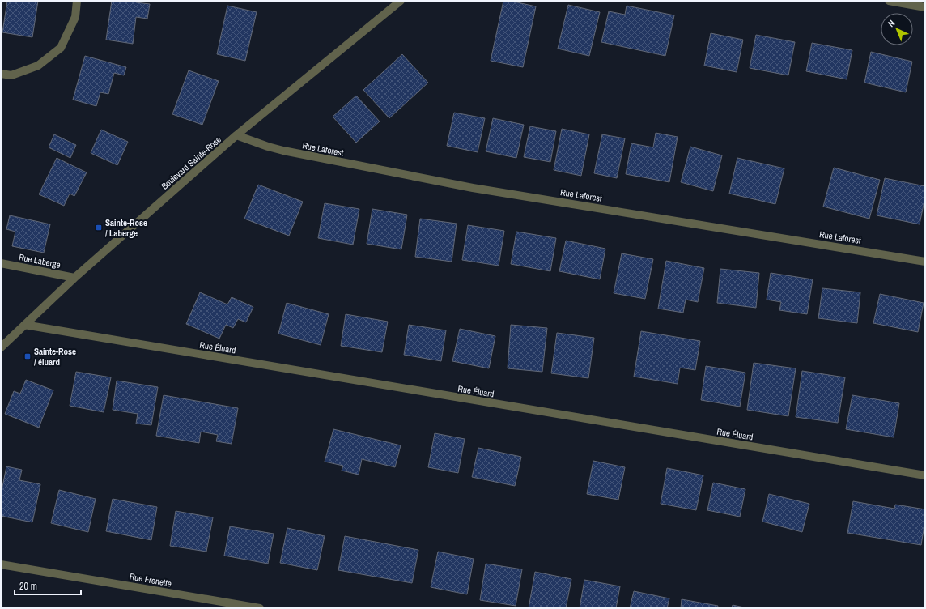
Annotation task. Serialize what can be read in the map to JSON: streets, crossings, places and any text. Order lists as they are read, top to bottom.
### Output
{
  "streets": {
    "street": [
      "Rue Laforest",
      "Boulevard Sainte-Rose",
      "Rue Laberge",
      "Rue Éluard",
      "Rue Frenette"
    ]
  },
  "crossings": [
    ["Rue Laforest", "Boulevard Sainte-Rose"],
    ["Boulevard Sainte-Rose", "Rue Laberge"],
    ["Boulevard Sainte-Rose", "Rue Éluard"]
  ],
  "places": {
    "transit": ["Sainte-Rose / Laberge", "Sainte-Rose / éluard"]
  },
  "scale_bar": "20 m",
  "north": "top left"
}
